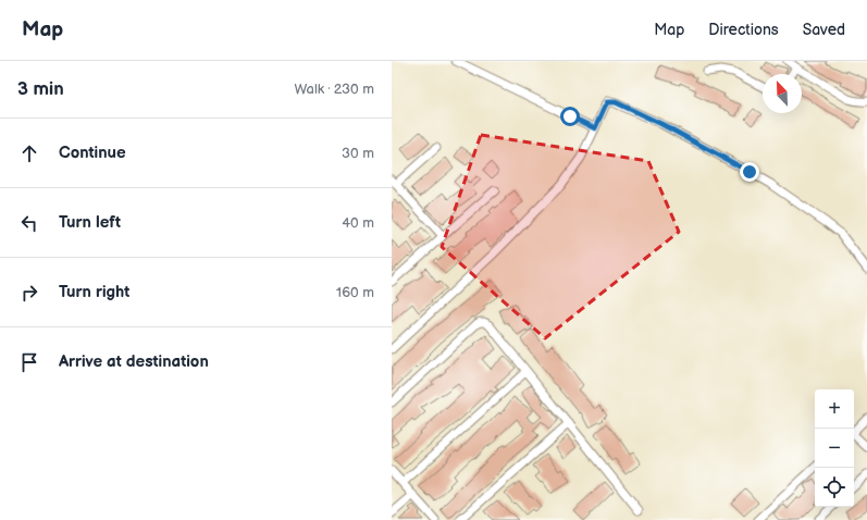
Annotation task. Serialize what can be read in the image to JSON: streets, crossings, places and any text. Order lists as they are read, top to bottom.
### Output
{
  "north": "top left",
  "page": {
    "header": "Map",
    "nav": ["Map", "Directions", "Saved"],
    "heading": ["3 min", "Walk · 230 m"],
    "list": [
      ["Continue", "30 m"],
      ["Turn left", "40 m"],
      ["Turn right", "160 m"],
      "Arrive at destination"
    ],
    "map_buttons": ["+", "−"]
  }
}
